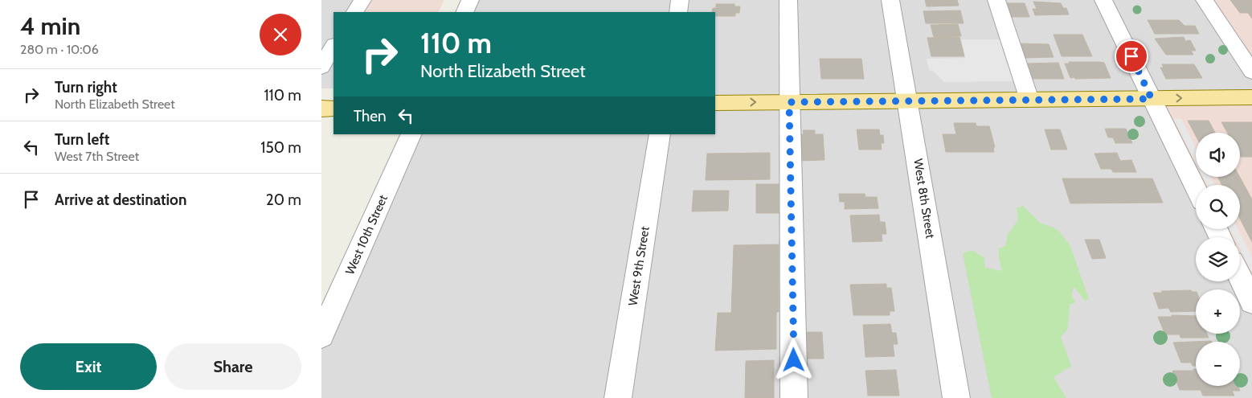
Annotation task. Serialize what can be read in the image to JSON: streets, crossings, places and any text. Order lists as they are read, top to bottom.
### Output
{
  "streets": {
    "street": ["West 8th Street", "West 10th Street", "West 9th Street"]
  },
  "page": {
    "heading": ["4 min", "280 m · 10:06"],
    "turn": ["110 m", "North Elizabeth Street"],
    "list": [
      {
        "name": "Turn right",
        "note": "North Elizabeth Street",
        "value": "110 m"
      },
      {
        "name": "Turn left",
        "note": "West 7th Street",
        "value": "150 m"
      },
      {
        "name": "Arrive at destination",
        "value": "20 m"
      }
    ],
    "then": "Then",
    "map_buttons": ["+", "−"],
    "buttons": ["Exit", "Share"]
  }
}
